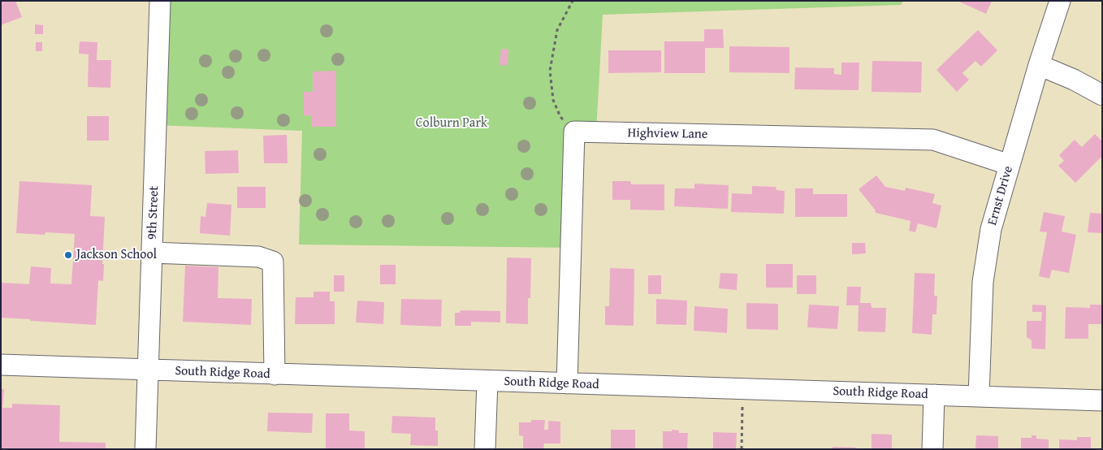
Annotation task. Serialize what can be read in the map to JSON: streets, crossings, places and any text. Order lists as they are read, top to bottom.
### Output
{
  "streets": {
    "street": [
      "Highview Lane",
      "Ernst Drive",
      "9th Street",
      "South Ridge Road"
    ]
  },
  "crossings": [
    ["Highview Lane", "Ernst Drive"],
    ["Ernst Drive", "South Ridge Road"],
    ["9th Street", "South Ridge Road"]
  ],
  "parks": ["Colburn Park"],
  "places": ["Jackson School"]
}
